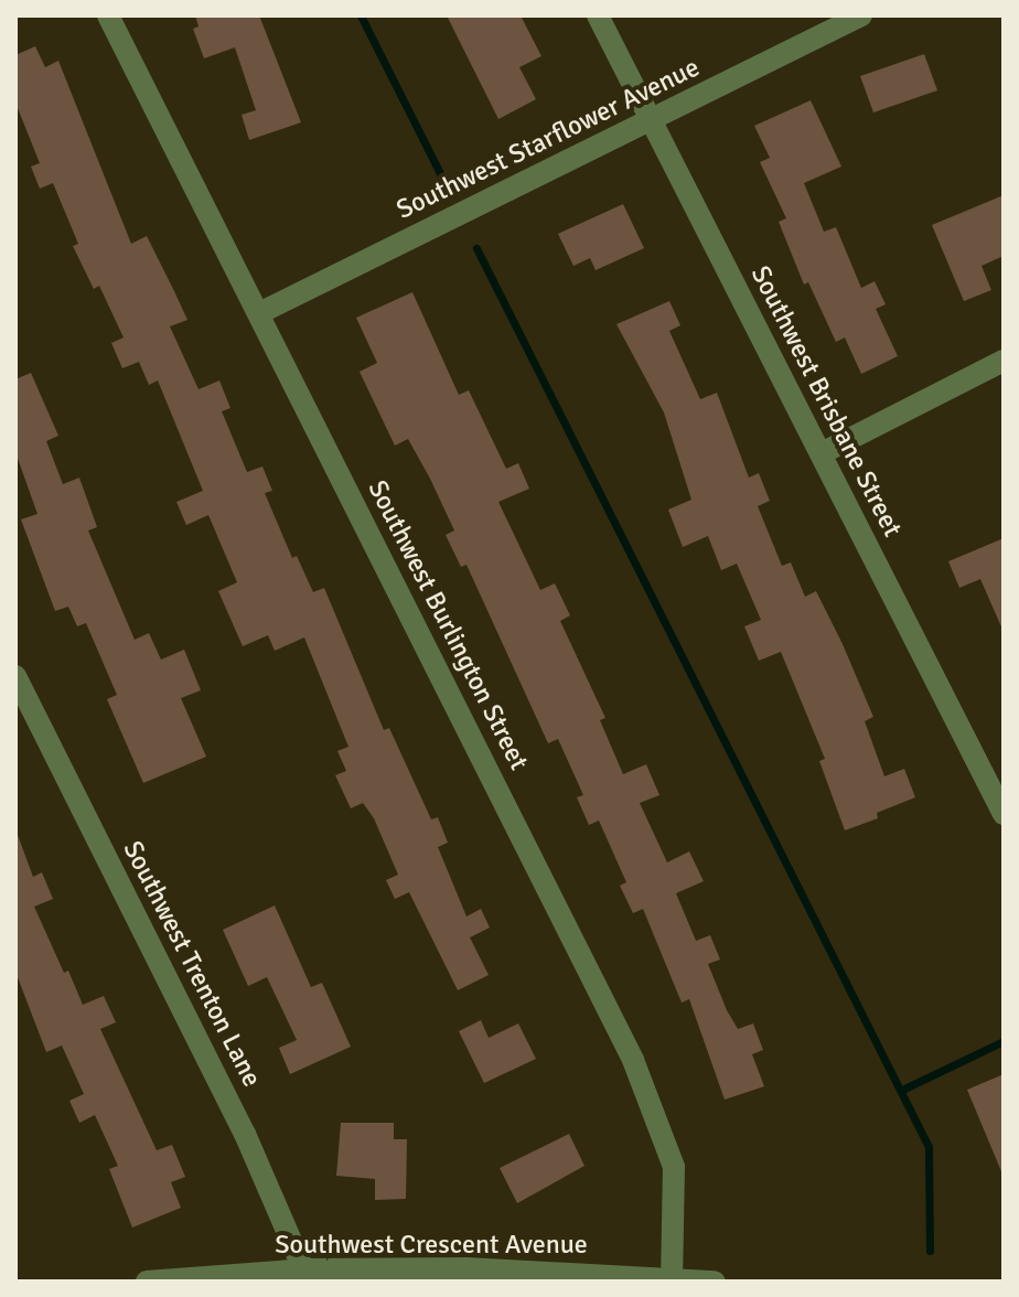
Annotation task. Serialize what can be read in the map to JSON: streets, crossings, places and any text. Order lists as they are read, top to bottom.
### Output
{
  "streets": {
    "street": [
      "Southwest Starflower Avenue",
      "Southwest Brisbane Street",
      "Southwest Burlington Street",
      "Southwest Trenton Lane",
      "Southwest Crescent Avenue"
    ]
  },
  "crossings": [
    ["Southwest Starflower Avenue", "Southwest Brisbane Street"],
    ["Southwest Starflower Avenue", "Southwest Burlington Street"],
    ["Southwest Burlington Street", "Southwest Crescent Avenue"],
    ["Southwest Trenton Lane", "Southwest Crescent Avenue"]
  ]
}
